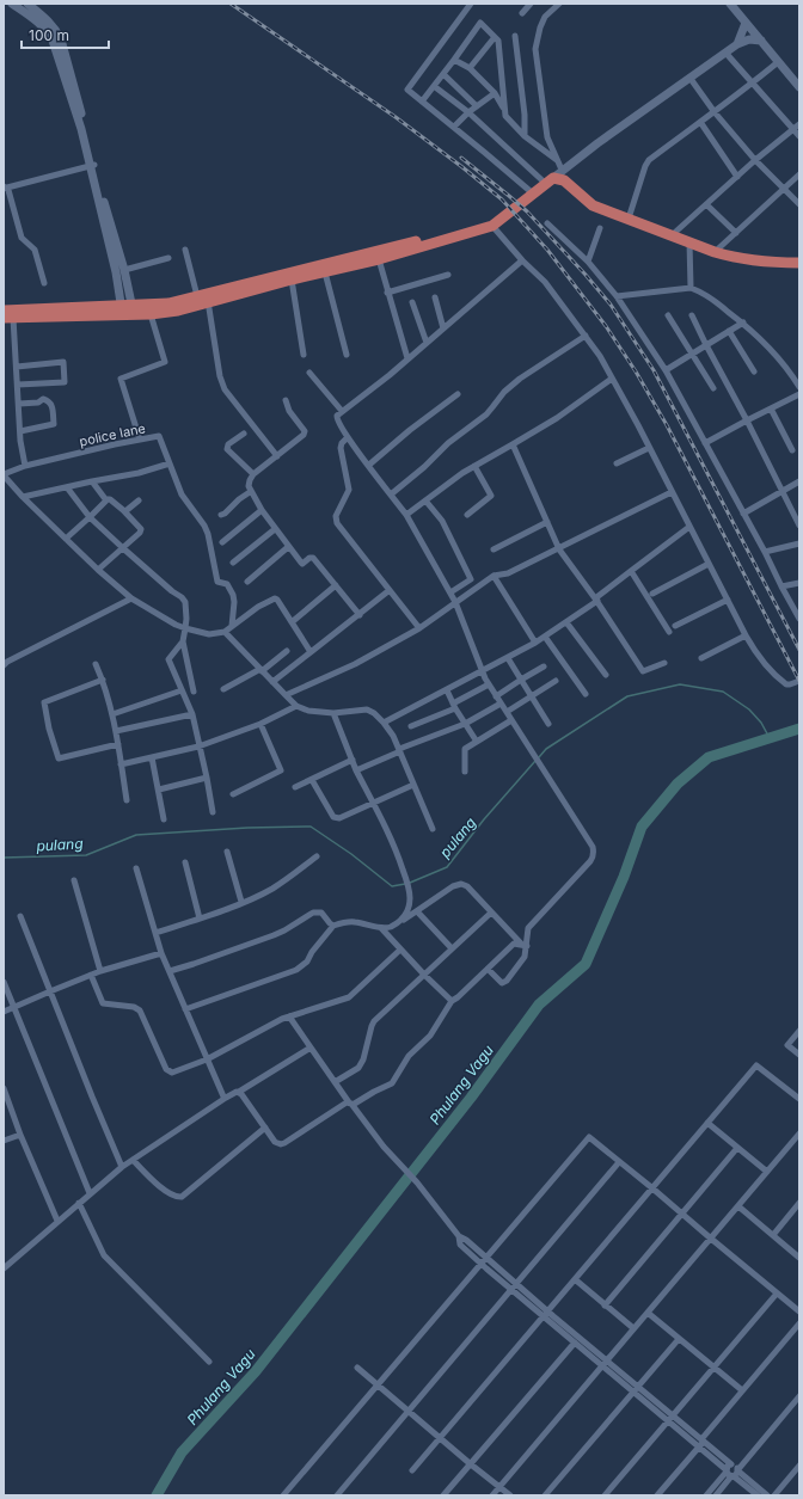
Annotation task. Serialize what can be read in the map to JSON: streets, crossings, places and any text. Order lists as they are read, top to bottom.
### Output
{
  "streets": {
    "street": ["police lane"]
  },
  "water": ["pulang", "Phulang Vagu"],
  "scale_bar": "100 m"
}
